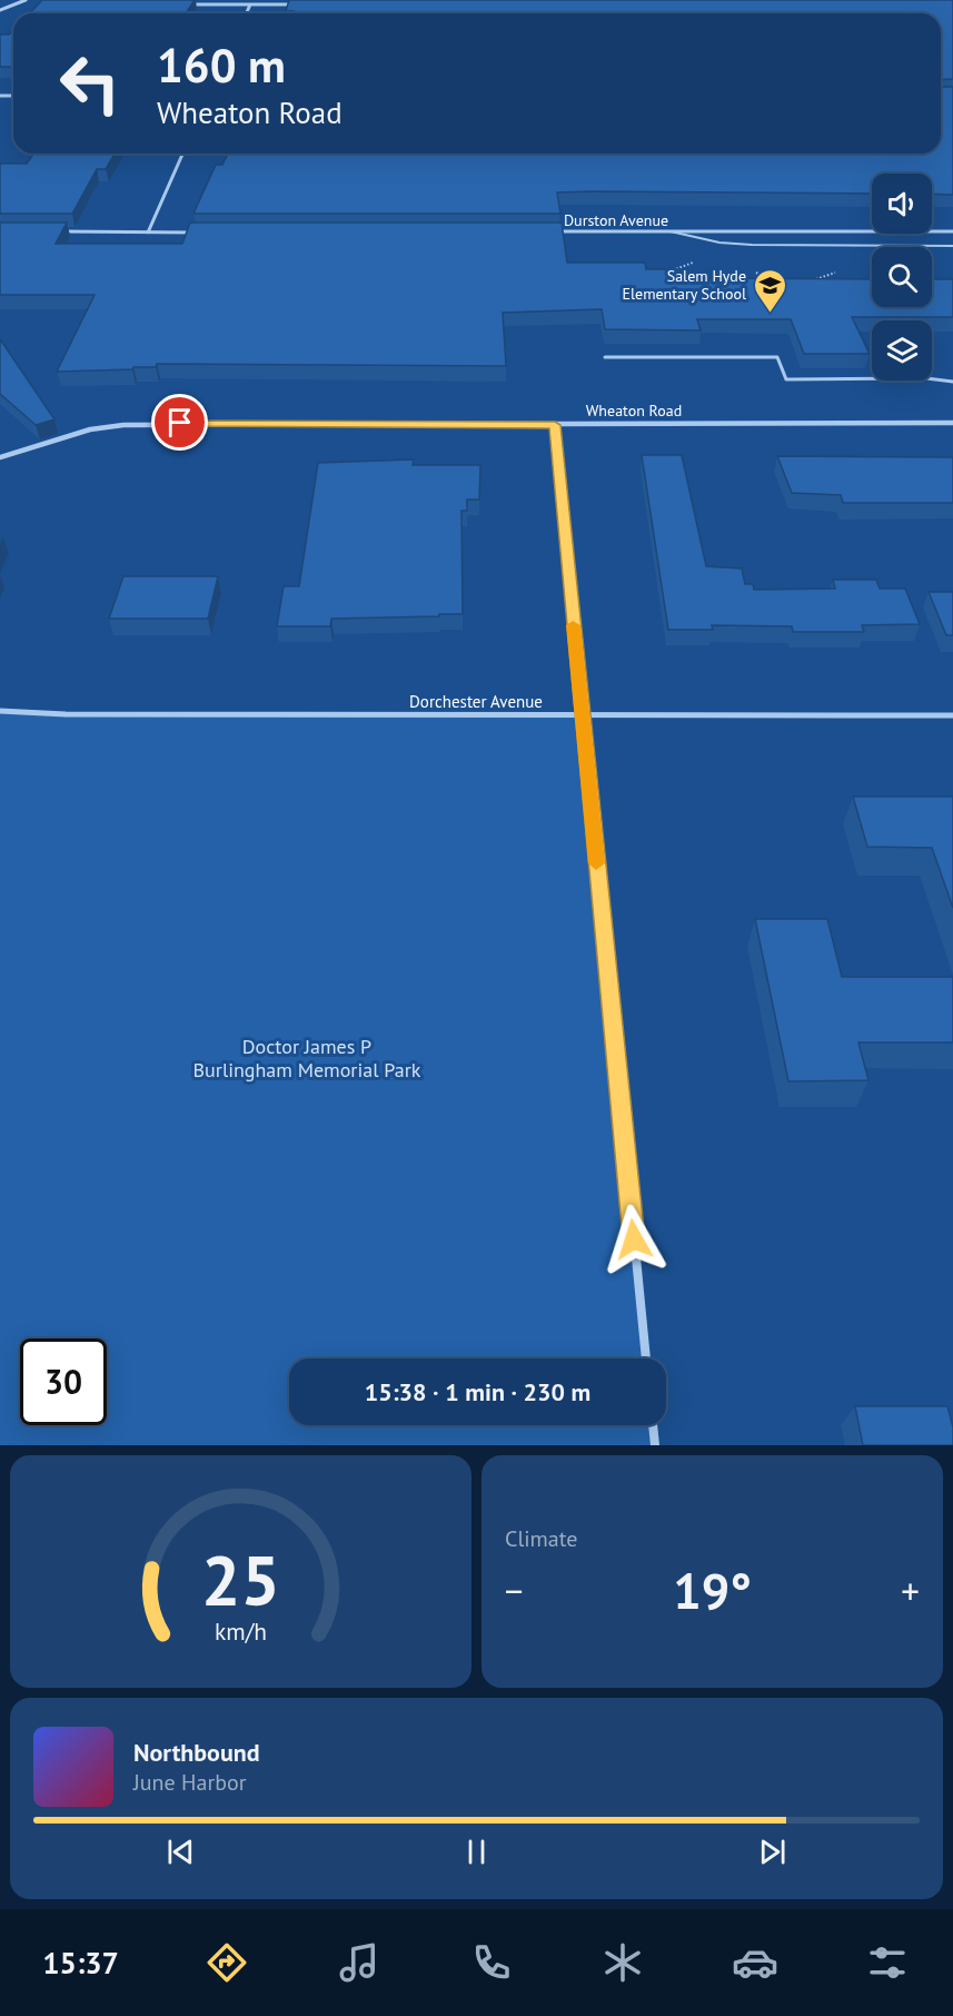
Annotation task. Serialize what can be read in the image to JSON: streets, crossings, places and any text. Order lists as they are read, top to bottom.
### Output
{
  "streets": {
    "street": ["Durston Avenue", "Wheaton Road", "Dorchester Avenue"]
  },
  "parks": ["Doctor James P Burlingham Memorial Park"],
  "places": {
    "school or university": ["Salem Hyde Elementary School"]
  },
  "page": {
    "turn": ["160 m", "Wheaton Road"],
    "limit": "30",
    "trip": "15:38 · 1 min · 230 m",
    "tile": "Climate",
    "heat": ["−", "19°", "+"],
    "song": ["Northbound", "June Harbor"],
    "tabs": "15:37",
    "gauge": ["25", "km/h"]
  }
}
